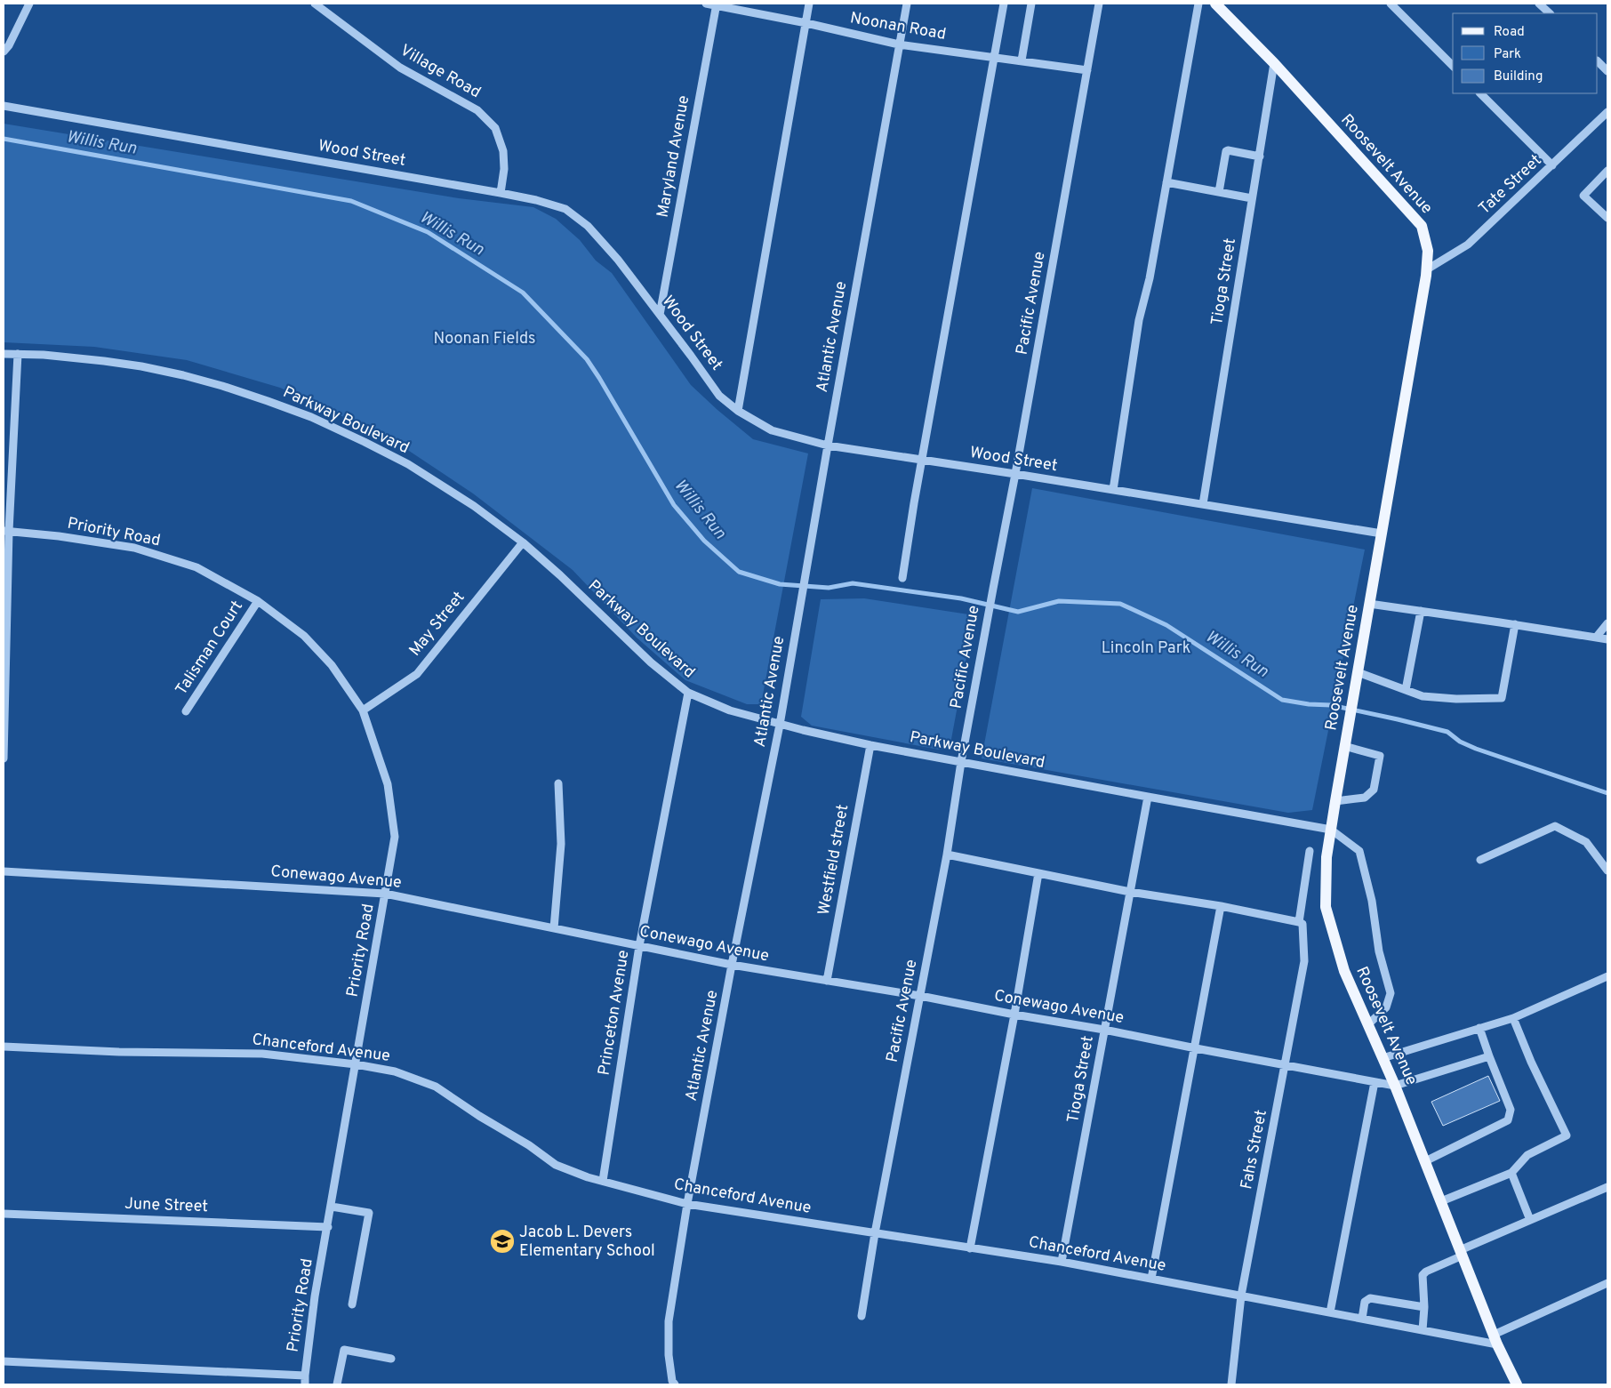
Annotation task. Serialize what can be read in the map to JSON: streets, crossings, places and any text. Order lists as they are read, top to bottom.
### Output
{
  "streets": {
    "main road": ["Roosevelt Avenue"],
    "street": [
      "Noonan Road",
      "Village Road",
      "Wood Street",
      "Maryland Avenue",
      "Tate Street",
      "Tioga Street",
      "Pacific Avenue",
      "Atlantic Avenue",
      "Parkway Boulevard",
      "Priority Road",
      "May Street",
      "Talisman Court",
      "Westfield street",
      "Conewago Avenue",
      "Princeton Avenue",
      "Chanceford Avenue",
      "Fahs Street",
      "June Street"
    ]
  },
  "crossings": [
    ["Noonan Road", "Maryland Avenue"],
    ["Noonan Road", "Pacific Avenue"],
    ["Noonan Road", "Atlantic Avenue"],
    ["Village Road", "Wood Street"],
    ["Wood Street", "Maryland Avenue"],
    ["Wood Street", "Roosevelt Avenue"],
    ["Wood Street", "Tioga Street"],
    ["Wood Street", "Pacific Avenue"],
    ["Wood Street", "Atlantic Avenue"],
    ["Roosevelt Avenue", "Tate Street"],
    ["Roosevelt Avenue", "Tioga Street"],
    ["Roosevelt Avenue", "Parkway Boulevard"],
    ["Roosevelt Avenue", "Conewago Avenue"],
    ["Roosevelt Avenue", "Chanceford Avenue"],
    ["Tioga Street", "Parkway Boulevard"],
    ["Tioga Street", "Conewago Avenue"],
    ["Tioga Street", "Chanceford Avenue"],
    ["Pacific Avenue", "Parkway Boulevard"],
    ["Pacific Avenue", "Conewago Avenue"],
    ["Pacific Avenue", "Chanceford Avenue"],
    ["Atlantic Avenue", "Parkway Boulevard"],
    ["Atlantic Avenue", "Conewago Avenue"],
    ["Atlantic Avenue", "Chanceford Avenue"],
    ["Parkway Boulevard", "May Street"],
    ["Parkway Boulevard", "Westfield street"],
    ["Parkway Boulevard", "Princeton Avenue"],
    ["Priority Road", "May Street"],
    ["Priority Road", "Talisman Court"],
    ["Priority Road", "Conewago Avenue"],
    ["Priority Road", "Chanceford Avenue"],
    ["Priority Road", "June Street"],
    ["Westfield street", "Conewago Avenue"],
    ["Conewago Avenue", "Princeton Avenue"],
    ["Conewago Avenue", "Fahs Street"],
    ["Princeton Avenue", "Chanceford Avenue"],
    ["Chanceford Avenue", "Fahs Street"]
  ],
  "water": ["Willis Run"],
  "parks": ["Noonan Fields", "Lincoln Park"],
  "places": {
    "school or university": ["Jacob L. Devers Elementary School"]
  },
  "legend": ["Road", "Park", "Building"]
}
